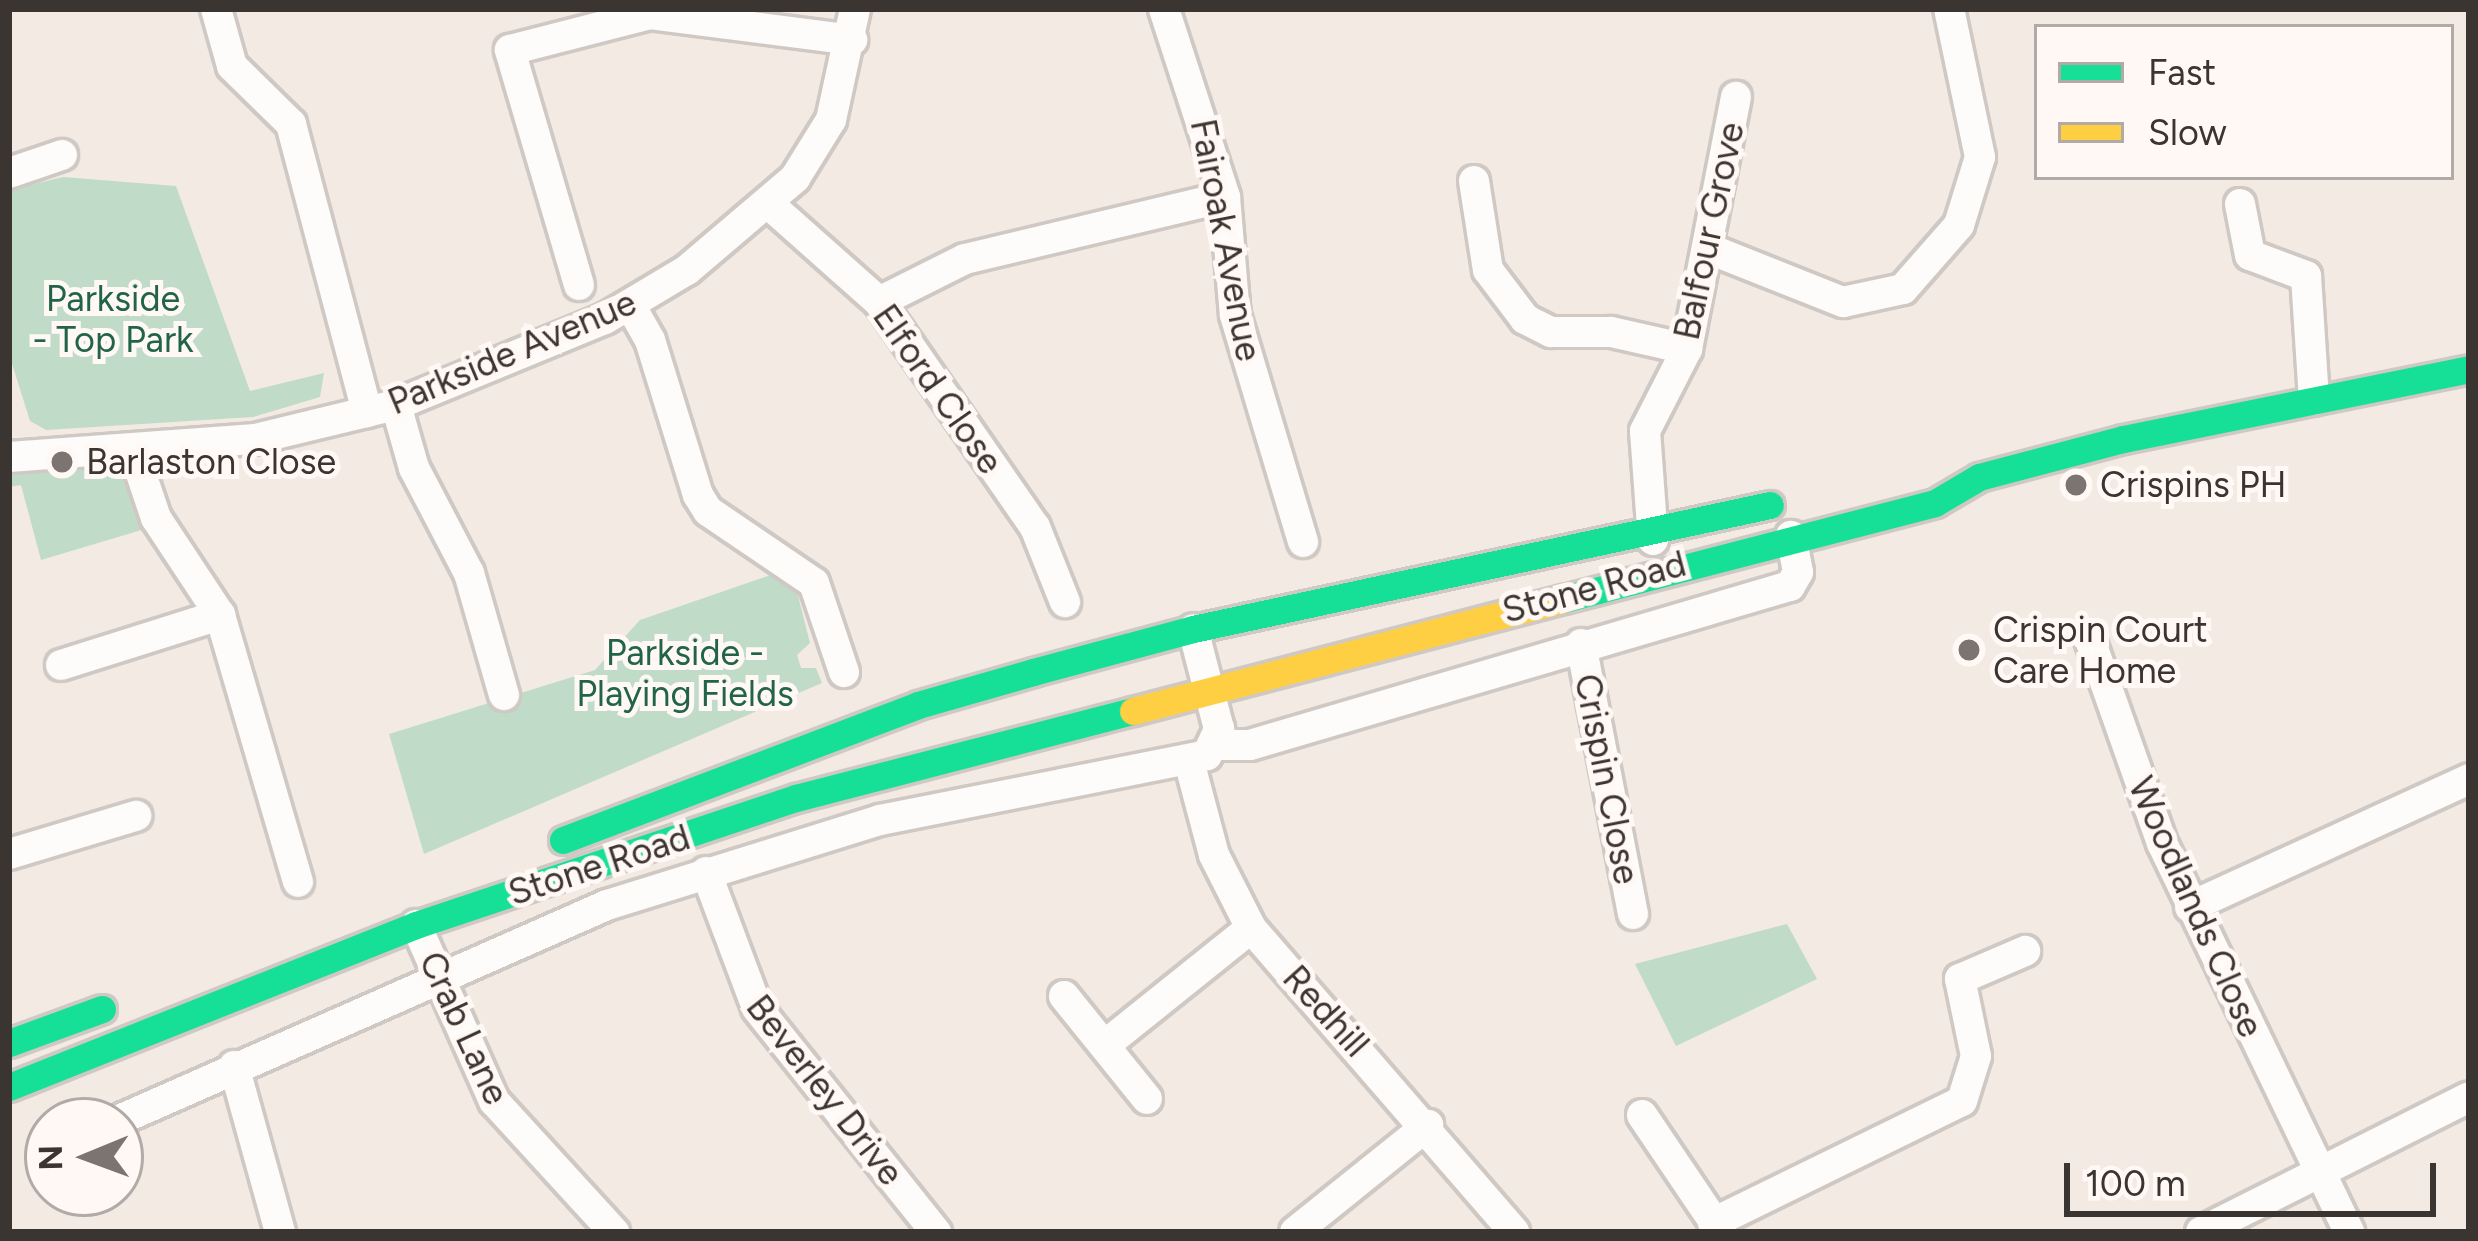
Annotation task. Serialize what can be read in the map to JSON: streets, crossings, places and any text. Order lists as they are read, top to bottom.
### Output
{
  "streets": {
    "highway": ["Stone Road"],
    "street": [
      "Balfour Grove",
      "Fairoak Avenue",
      "Parkside Avenue",
      "Elford Close",
      "Crispin Close",
      "Woodlands Close",
      "Redhill",
      "Crab Lane",
      "Beverley Drive"
    ]
  },
  "crossings": [
    ["Balfour Grove", "Stone Road"],
    ["Parkside Avenue", "Elford Close"],
    ["Stone Road", "Redhill"],
    ["Stone Road", "Crab Lane"],
    ["Stone Road", "Beverley Drive"]
  ],
  "parks": ["Parkside - Top Park", "Parkside - Playing Fields"],
  "places": ["Barlaston Close", "Crispins PH", "Crispin Court Care Home"],
  "legend": ["Fast", "Slow"],
  "scale_bar": "100 m",
  "north": "left"
}
